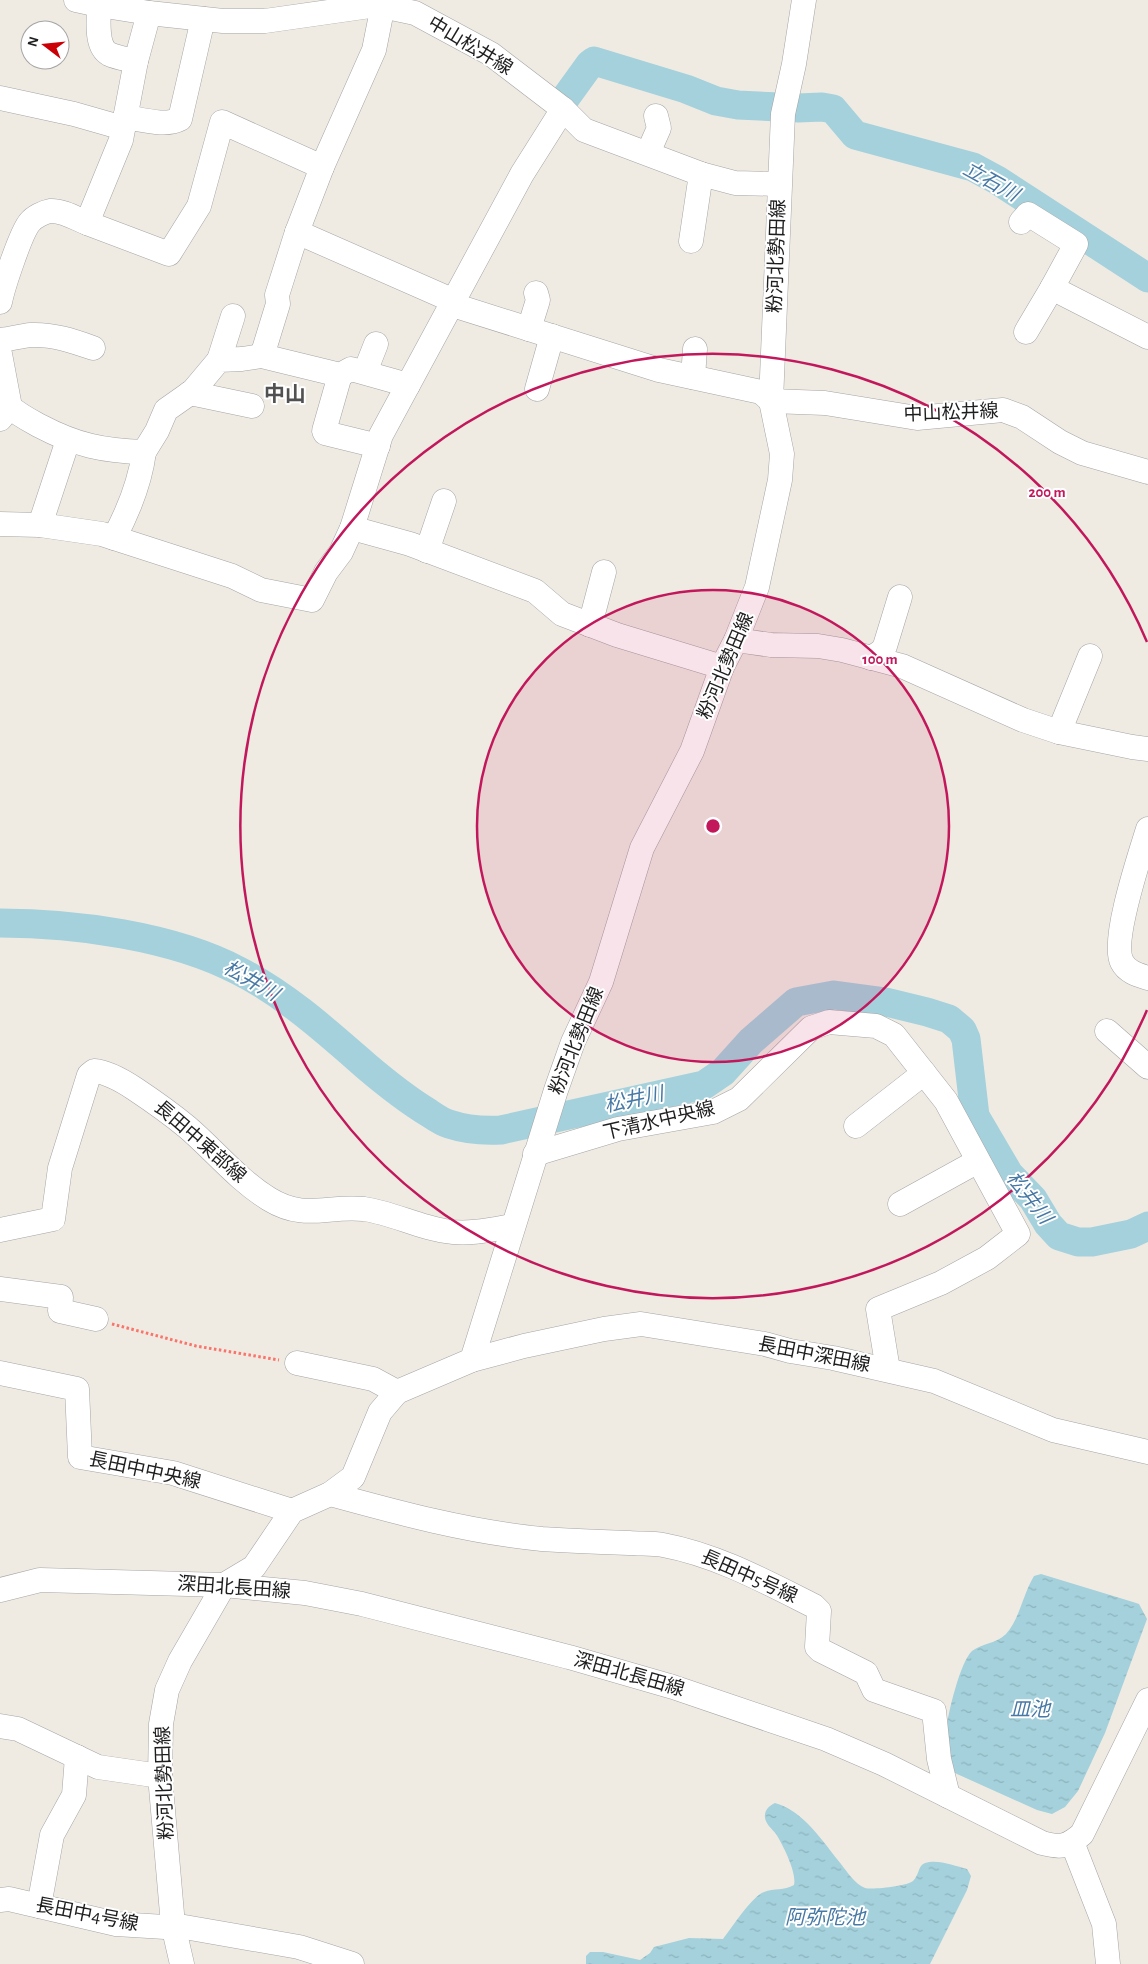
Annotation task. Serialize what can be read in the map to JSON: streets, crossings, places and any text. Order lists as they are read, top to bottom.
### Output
{
  "streets": {
    "street": [
      "中山松井線",
      "粉河北勢田線",
      "下清水中央線",
      "長田中東部線",
      "長田中深田線",
      "長田中中央線",
      "長田中5号線",
      "深田北長田線",
      "長田中4号線"
    ]
  },
  "crossings": [
    ["中山松井線", "粉河北勢田線"],
    ["粉河北勢田線", "下清水中央線"],
    ["粉河北勢田線", "長田中東部線"],
    ["粉河北勢田線", "長田中深田線"],
    ["粉河北勢田線", "長田中中央線"],
    ["粉河北勢田線", "深田北長田線"],
    ["粉河北勢田線", "長田中4号線"],
    ["下清水中央線", "長田中深田線"],
    ["長田中5号線", "深田北長田線"]
  ],
  "districts": ["中山"],
  "water": [
    "立石川",
    "松井川",
    "皿池",
    "阿弥陀池"
  ],
  "north": "left",
  "rings": ["200 m", "100 m"]
}
